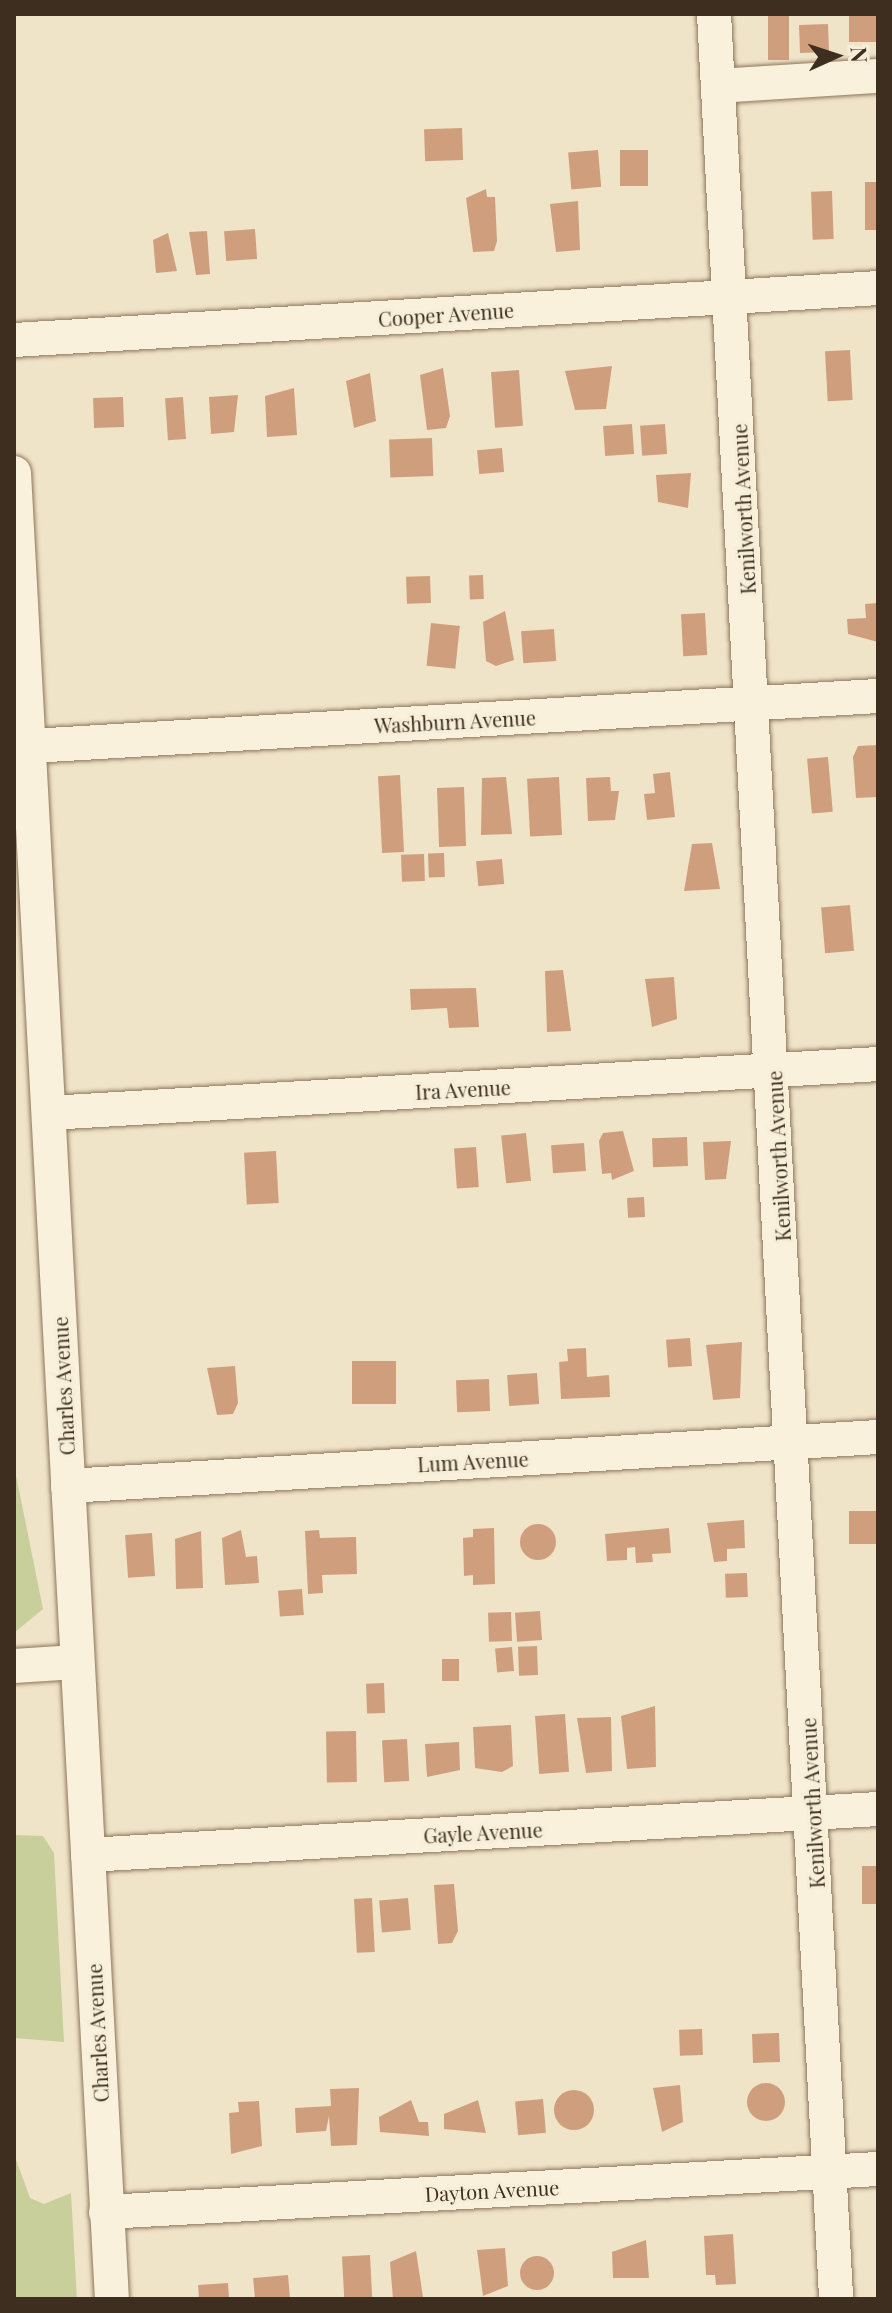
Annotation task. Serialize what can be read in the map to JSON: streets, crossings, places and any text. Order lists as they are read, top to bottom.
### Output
{
  "streets": {
    "street": [
      "Cooper Avenue",
      "Kenilworth Avenue",
      "Washburn Avenue",
      "Ira Avenue",
      "Charles Avenue",
      "Lum Avenue",
      "Gayle Avenue",
      "Dayton Avenue"
    ]
  },
  "crossings": [
    ["Cooper Avenue", "Kenilworth Avenue"],
    ["Kenilworth Avenue", "Washburn Avenue"],
    ["Kenilworth Avenue", "Ira Avenue"],
    ["Kenilworth Avenue", "Lum Avenue"],
    ["Kenilworth Avenue", "Gayle Avenue"],
    ["Kenilworth Avenue", "Dayton Avenue"],
    ["Washburn Avenue", "Charles Avenue"],
    ["Ira Avenue", "Charles Avenue"],
    ["Charles Avenue", "Lum Avenue"],
    ["Charles Avenue", "Gayle Avenue"],
    ["Charles Avenue", "Dayton Avenue"]
  ],
  "north": "right"
}
